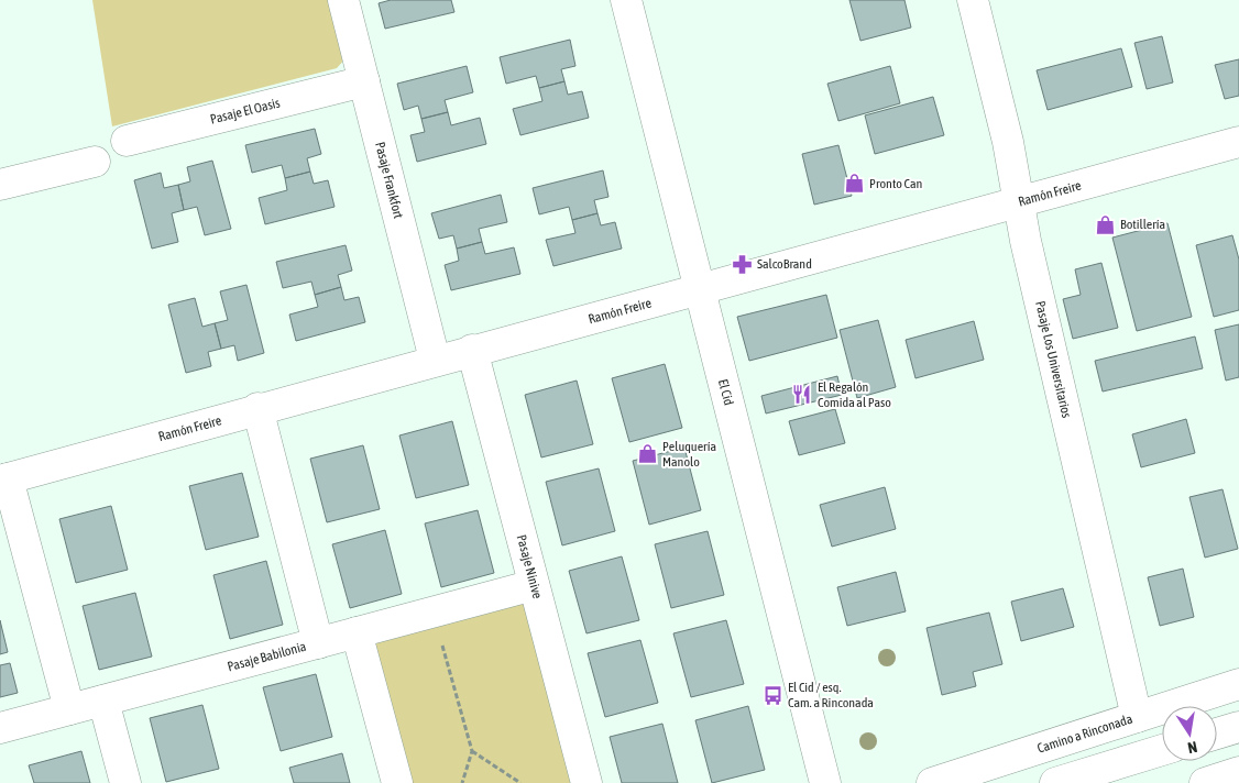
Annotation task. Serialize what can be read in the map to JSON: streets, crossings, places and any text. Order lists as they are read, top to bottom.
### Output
{
  "streets": {
    "street": [
      "Pasaje El Oasis",
      "Pasaje Frankfort",
      "Ramón Freire",
      "Pasaje Los Universitarios",
      "El Cid",
      "Pasaje Ninive",
      "Pasaje Babilonia",
      "Camino a Rinconada"
    ]
  },
  "crossings": [
    ["Pasaje El Oasis", "Pasaje Frankfort"],
    ["Pasaje Frankfort", "Ramón Freire"],
    ["Ramón Freire", "Pasaje Los Universitarios"],
    ["Ramón Freire", "El Cid"],
    ["Ramón Freire", "Pasaje Ninive"],
    ["Pasaje Los Universitarios", "Camino a Rinconada"],
    ["Pasaje Ninive", "Pasaje Babilonia"]
  ],
  "places": {
    "shop": ["Pronto Can", "Botillería", "Peluquería Manolo"],
    "pharmacy": ["SalcoBrand"],
    "restaurant": ["El Regalón Comida al Paso"],
    "bus stop": ["El Cid / esq. Cam. a Rinconada"]
  },
  "north": "bottom"
}
